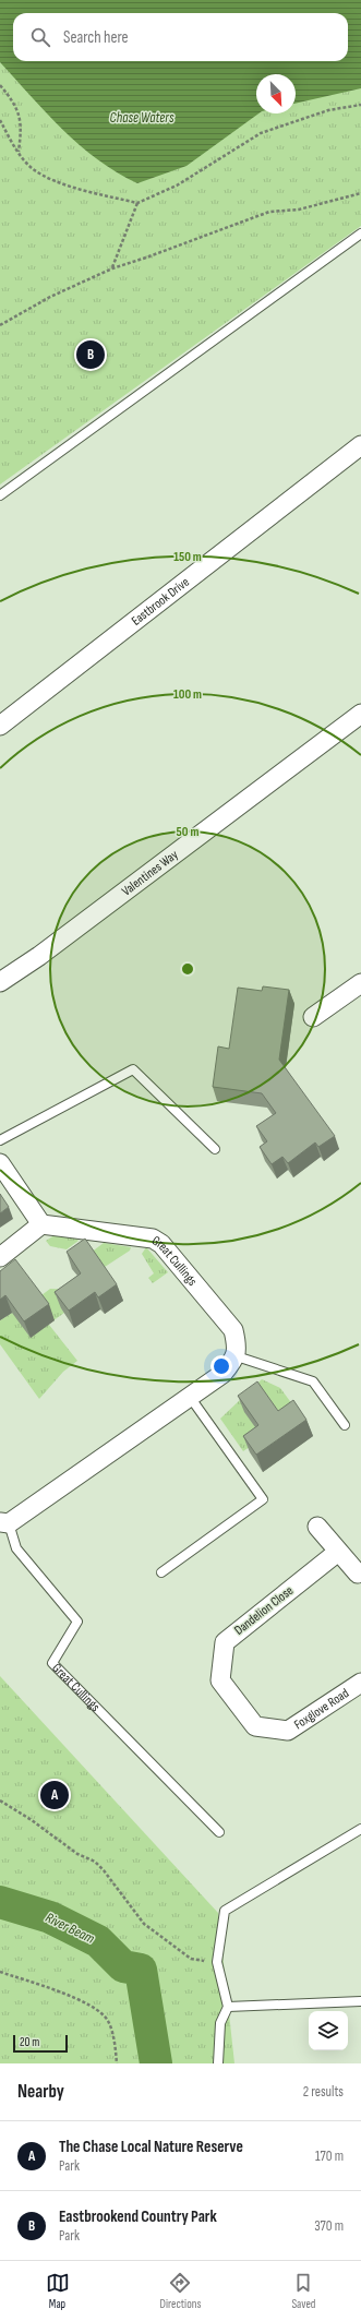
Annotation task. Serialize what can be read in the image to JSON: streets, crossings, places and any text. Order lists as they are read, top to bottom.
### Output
{
  "streets": {
    "street": [
      "Eastbrook Drive",
      "Valentines Way",
      "Great Cullings",
      "Dandelion Close",
      "Foxglove Road"
    ]
  },
  "crossings": [
    ["Dandelion Close", "Foxglove Road"]
  ],
  "water": ["Chase Waters", "River Beam"],
  "scale_bar": "20 m",
  "north": "bottom right",
  "page": {
    "search": "Search here",
    "pins": ["B", "A"],
    "scale": "20 m",
    "heading": ["Nearby", "2 results"],
    "list": [
      {
        "mark": "A",
        "name": "The Chase Local Nature Reserve",
        "note": "Park",
        "value": "170 m"
      },
      {
        "mark": "B",
        "name": "Eastbrookend Country Park",
        "note": "Park",
        "value": "370 m"
      }
    ],
    "nav": ["Map", "Directions", "Saved"]
  },
  "rings": ["150 m", "100 m", "50 m"]
}
